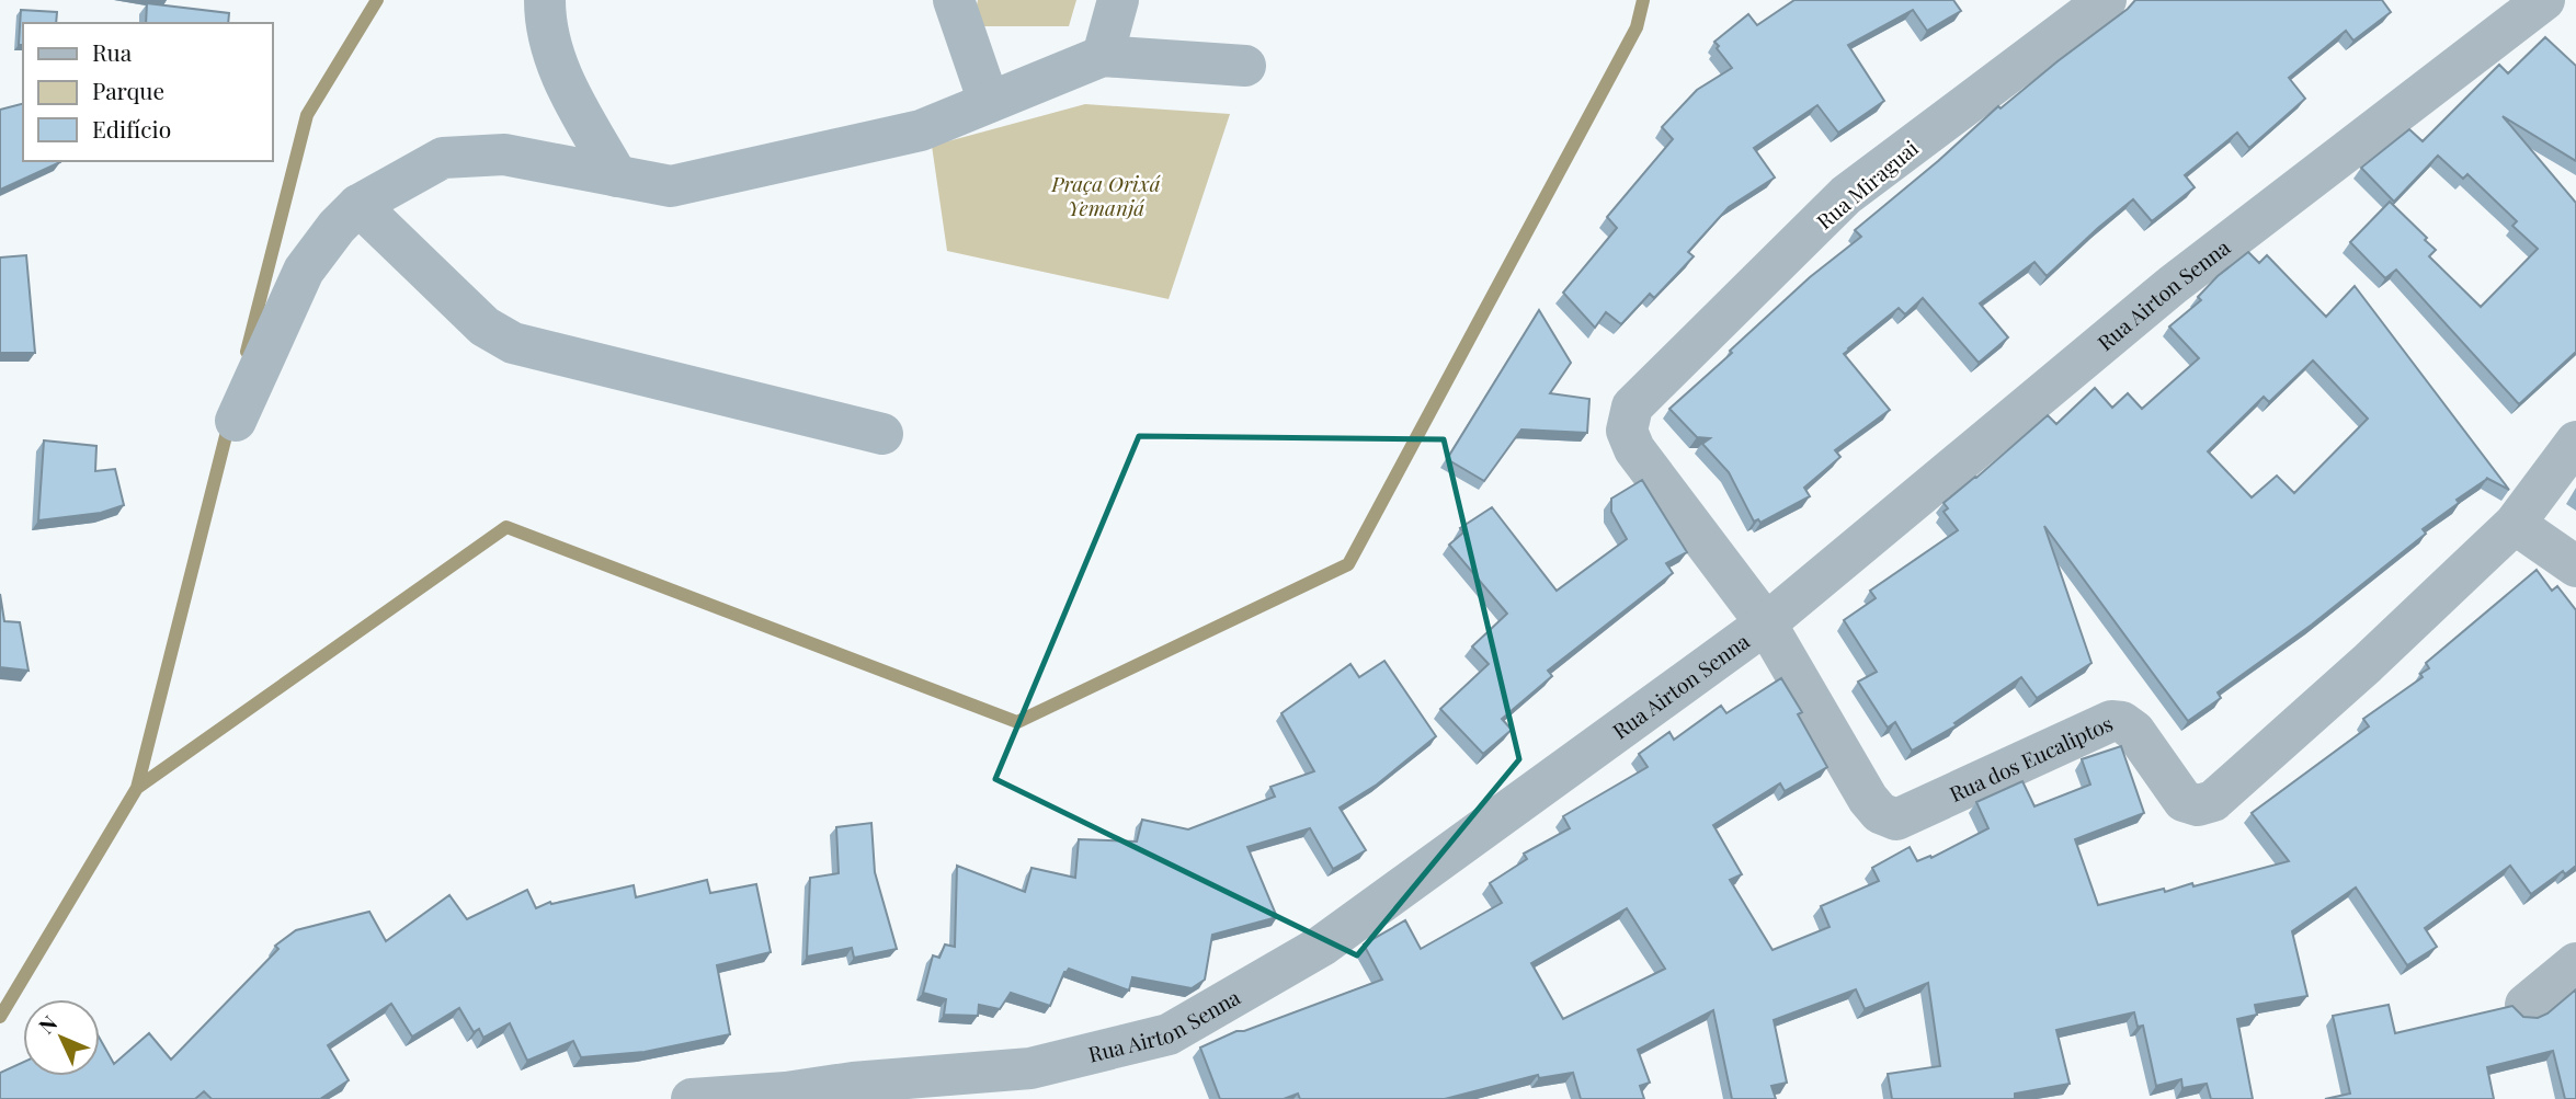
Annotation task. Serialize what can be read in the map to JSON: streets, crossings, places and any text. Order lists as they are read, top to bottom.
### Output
{
  "streets": {
    "street": ["Rua Miraguai", "Rua Airton Senna", "Rua dos Eucaliptos"]
  },
  "crossings": [
    ["Rua Miraguai", "Rua dos Eucaliptos"],
    ["Rua Airton Senna", "Rua dos Eucaliptos"]
  ],
  "parks": ["Praça Orixá Yemanjá"],
  "legend": ["Rua", "Parque", "Edifício"],
  "north": "top left"
}
